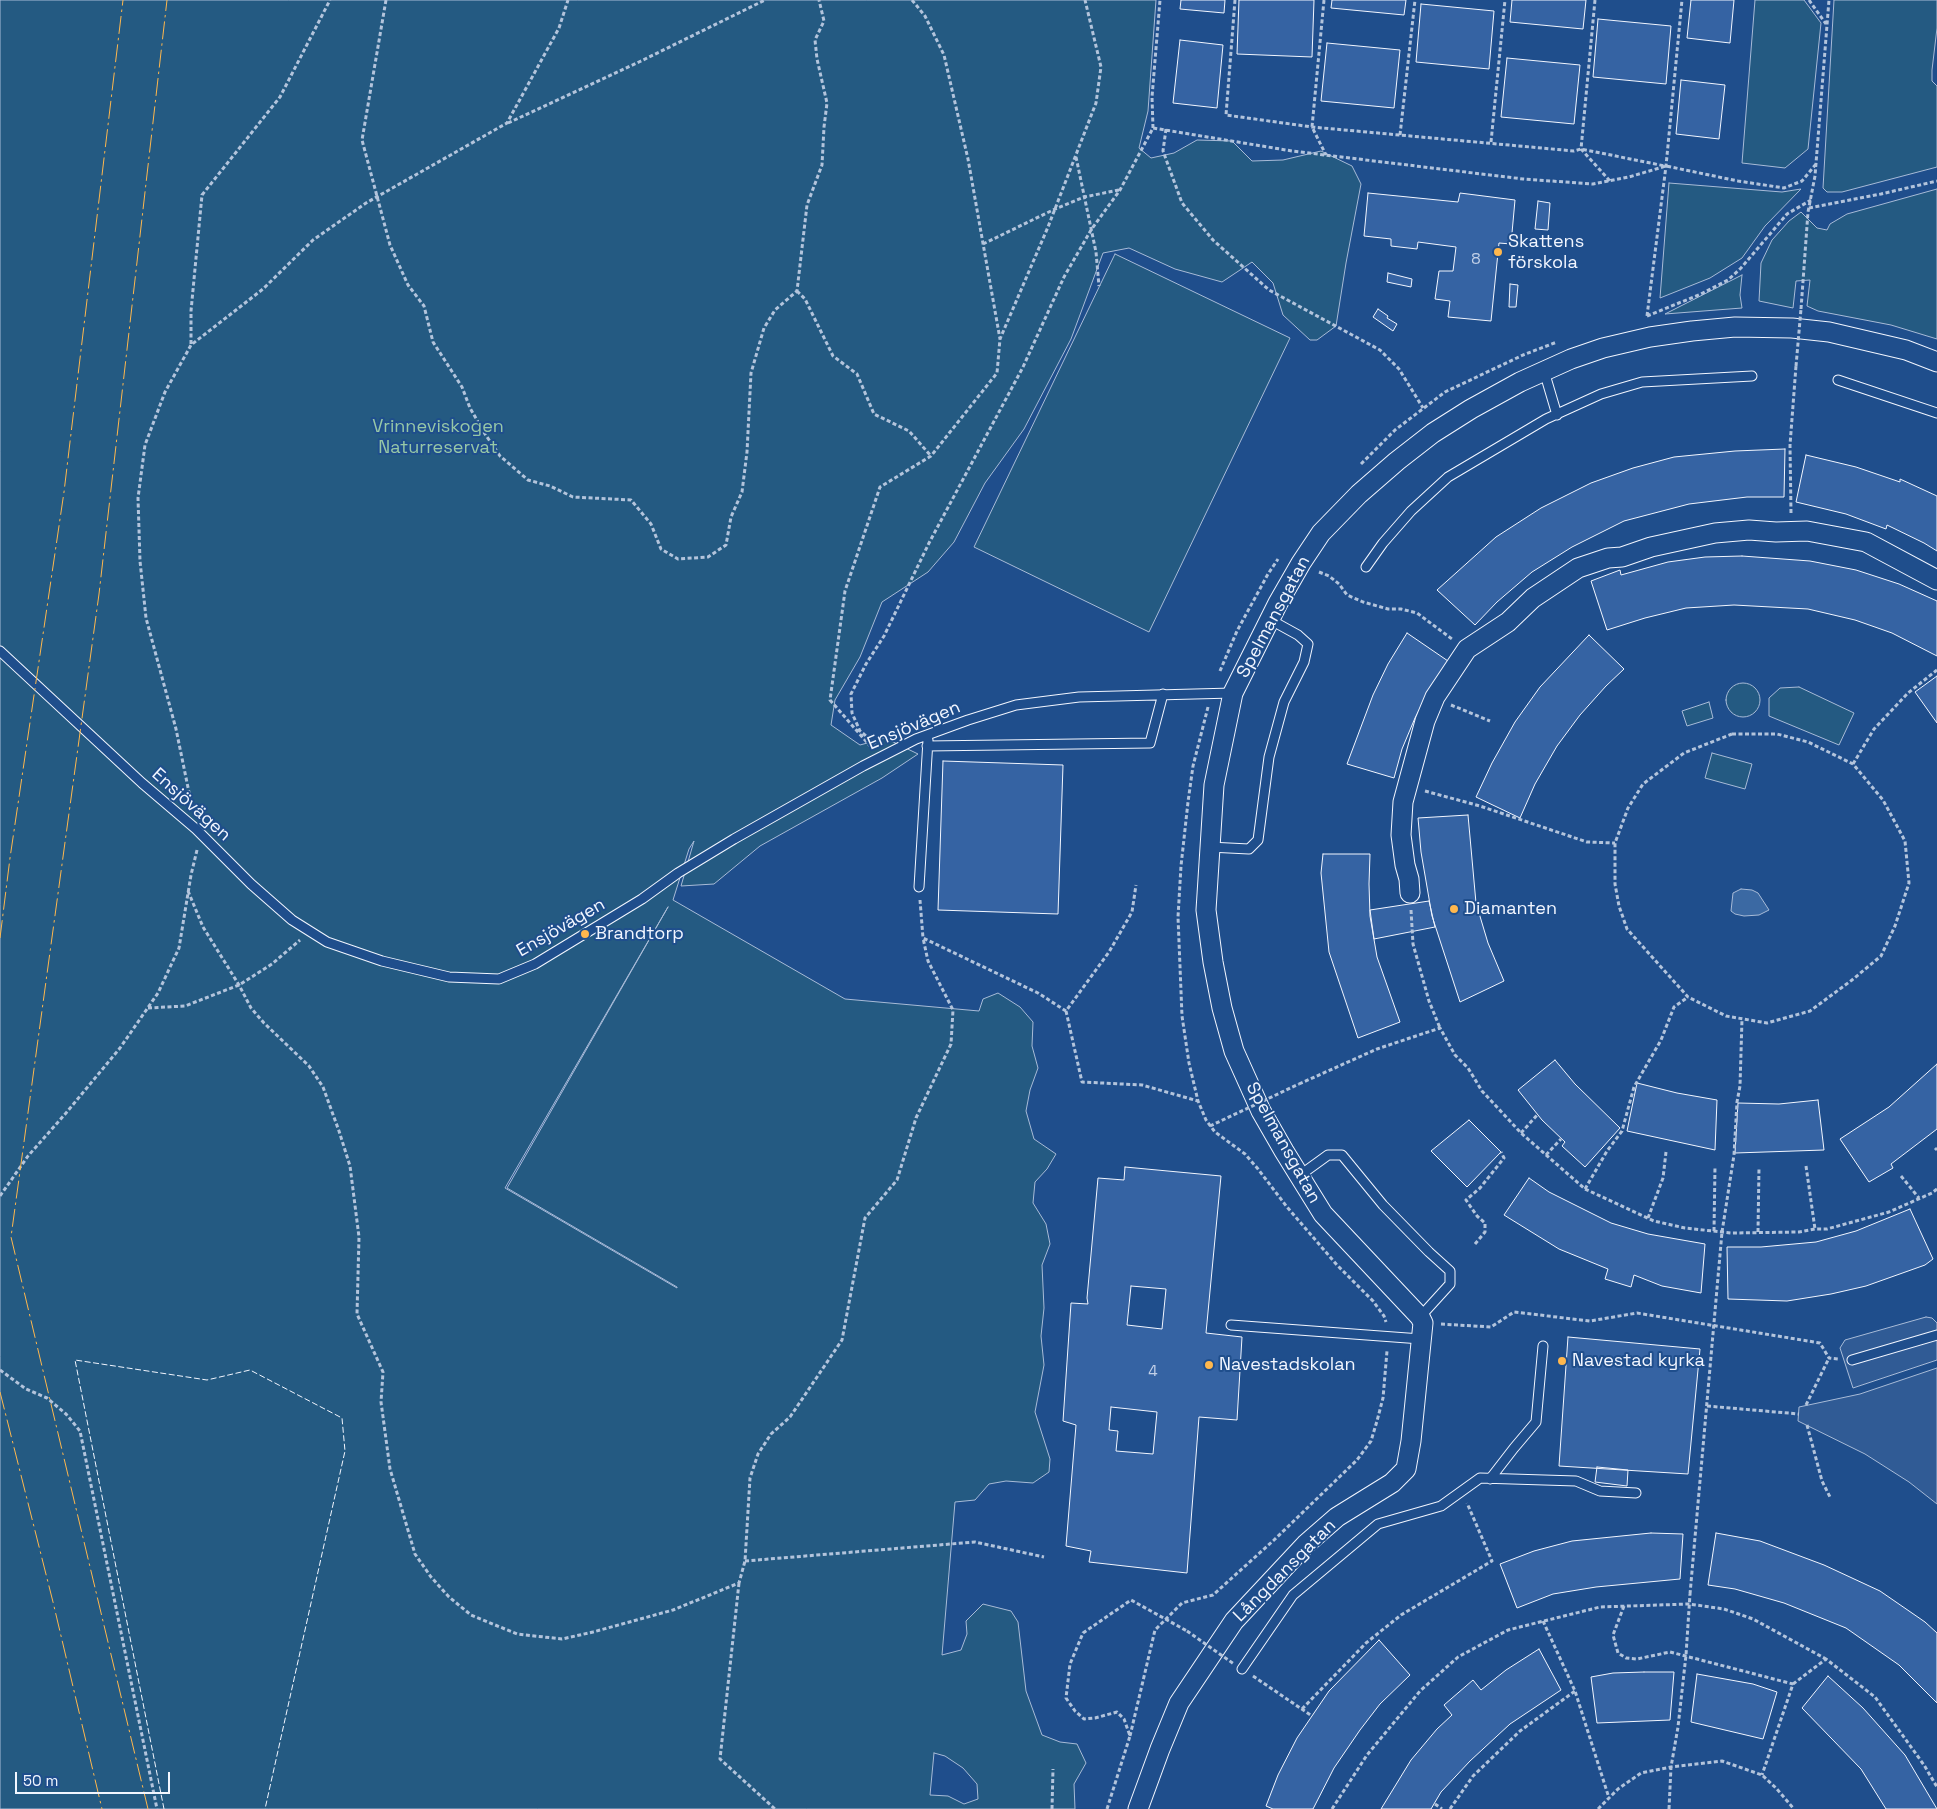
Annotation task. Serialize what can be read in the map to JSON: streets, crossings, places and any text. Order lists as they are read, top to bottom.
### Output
{
  "streets": {
    "street": ["Spelmansgatan", "Långdansgatan"],
    "lane": ["Ensjövägen"]
  },
  "crossings": [
    ["Spelmansgatan", "Ensjövägen"],
    ["Spelmansgatan", "Långdansgatan"]
  ],
  "parks": ["Vrinneviskogen Naturreservat"],
  "places": [
    "Skattens förskola",
    "Diamanten",
    "Brandtorp",
    "Navestad kyrka",
    "Navestadskolan"
  ],
  "house_numbers": ["8", "4"],
  "scale_bar": "50 m"
}
